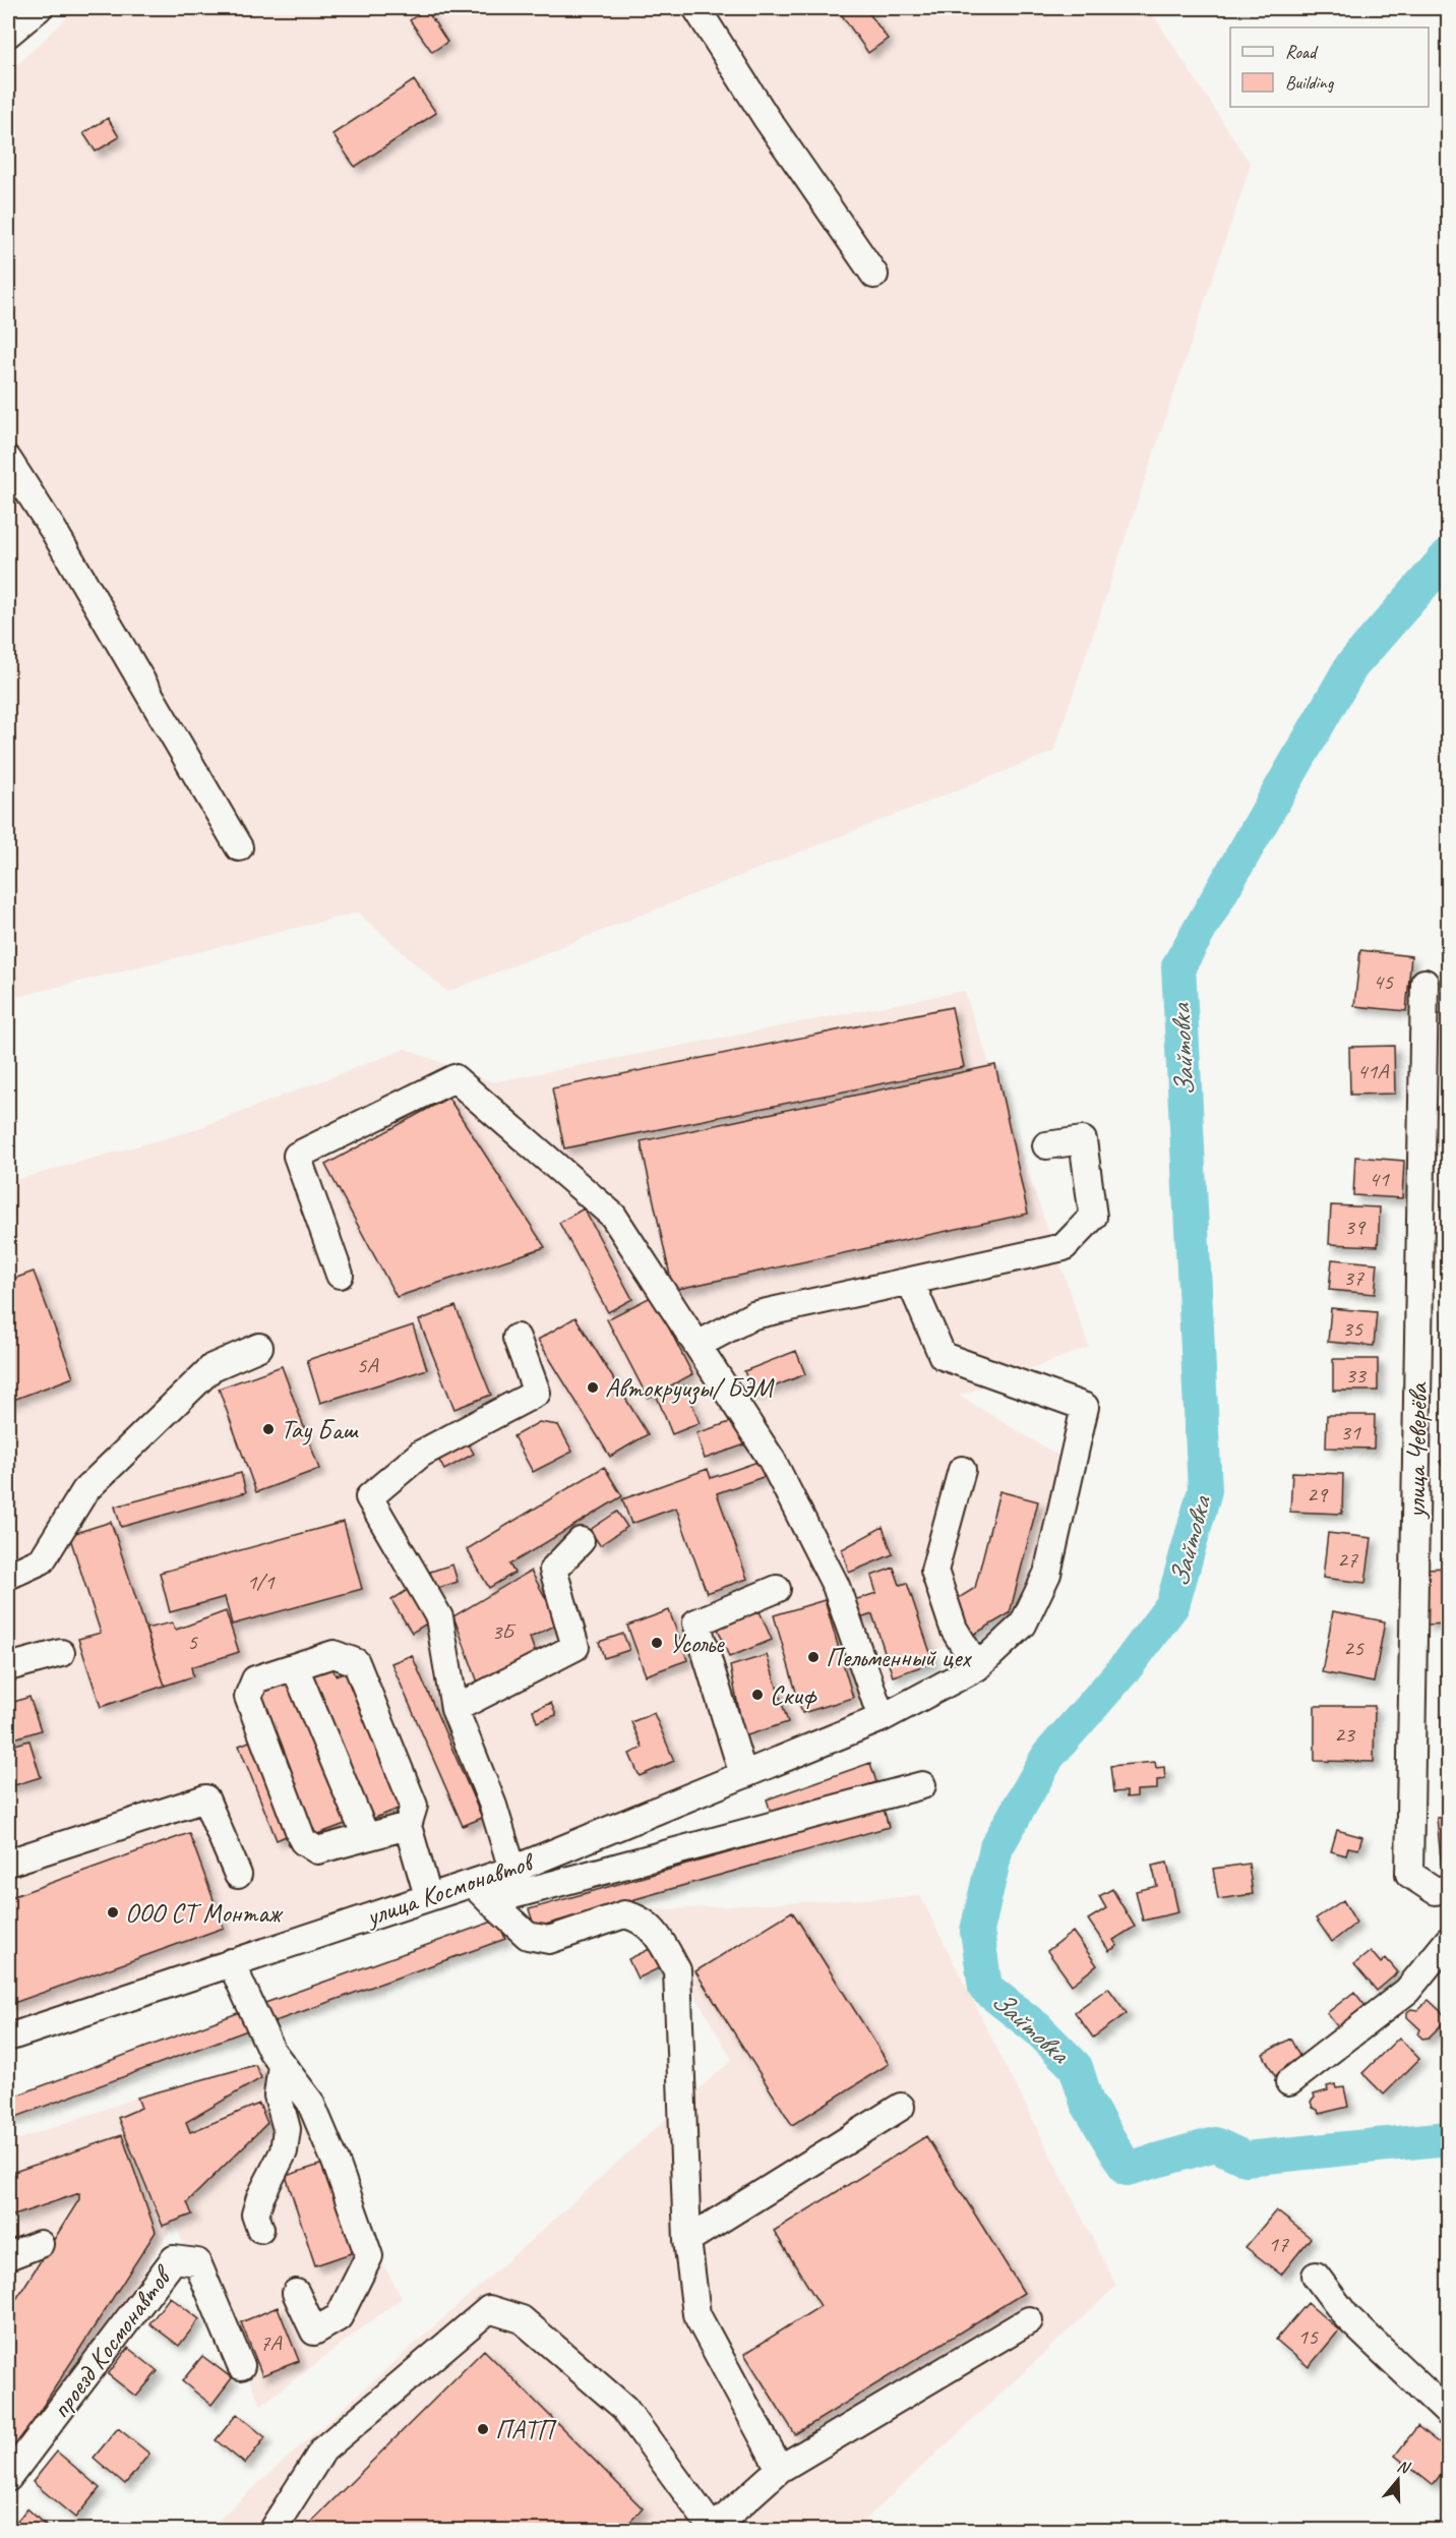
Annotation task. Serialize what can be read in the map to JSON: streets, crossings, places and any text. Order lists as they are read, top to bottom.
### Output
{
  "streets": {
    "street": ["улица Чеверёва", "улица Космонавтов", "проезд Космонавтов"]
  },
  "water": ["Зайтовка"],
  "places": [
    "Автокруизы/ БЭМ",
    "Тау Баш",
    "Усолье",
    "Пельменный цех",
    "Скиф",
    "ООО СТ Монтаж",
    "ПАТП"
  ],
  "house_numbers": [
    "45",
    "41А",
    "41",
    "39",
    "37",
    "35",
    "5А",
    "33",
    "31",
    "29",
    "27",
    "1/1",
    "3Б",
    "5",
    "25",
    "23",
    "17",
    "15",
    "7А"
  ],
  "legend": ["Road", "Building"],
  "north": "top"
}
